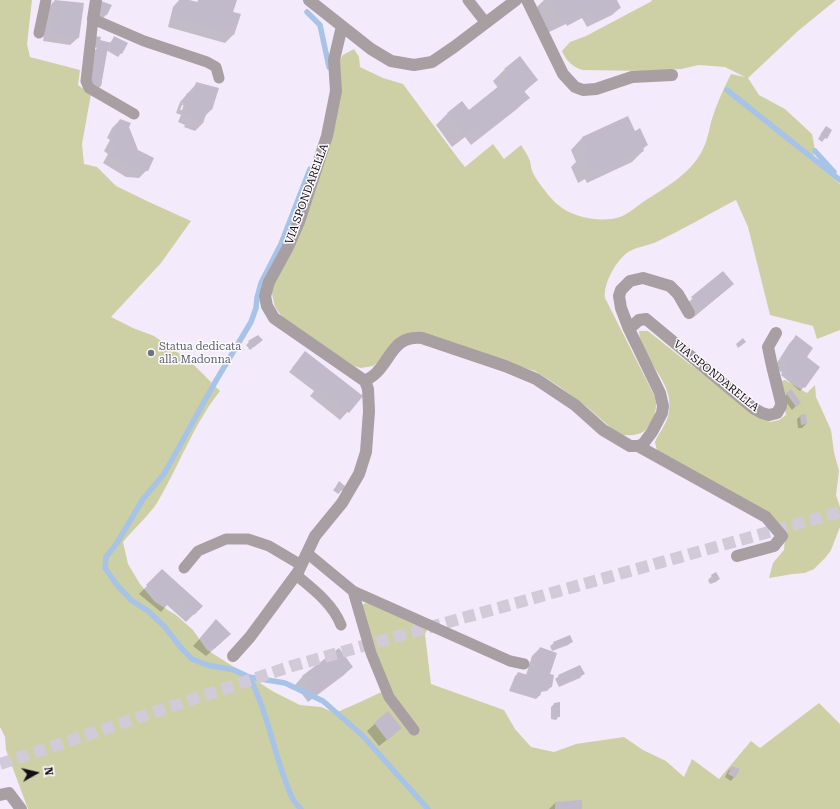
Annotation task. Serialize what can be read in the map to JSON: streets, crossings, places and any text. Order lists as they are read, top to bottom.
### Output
{
  "streets": {
    "street": ["VIA SPONDARELLA"]
  },
  "places": ["Statua dedicata alla Madonna"],
  "north": "right"
}
